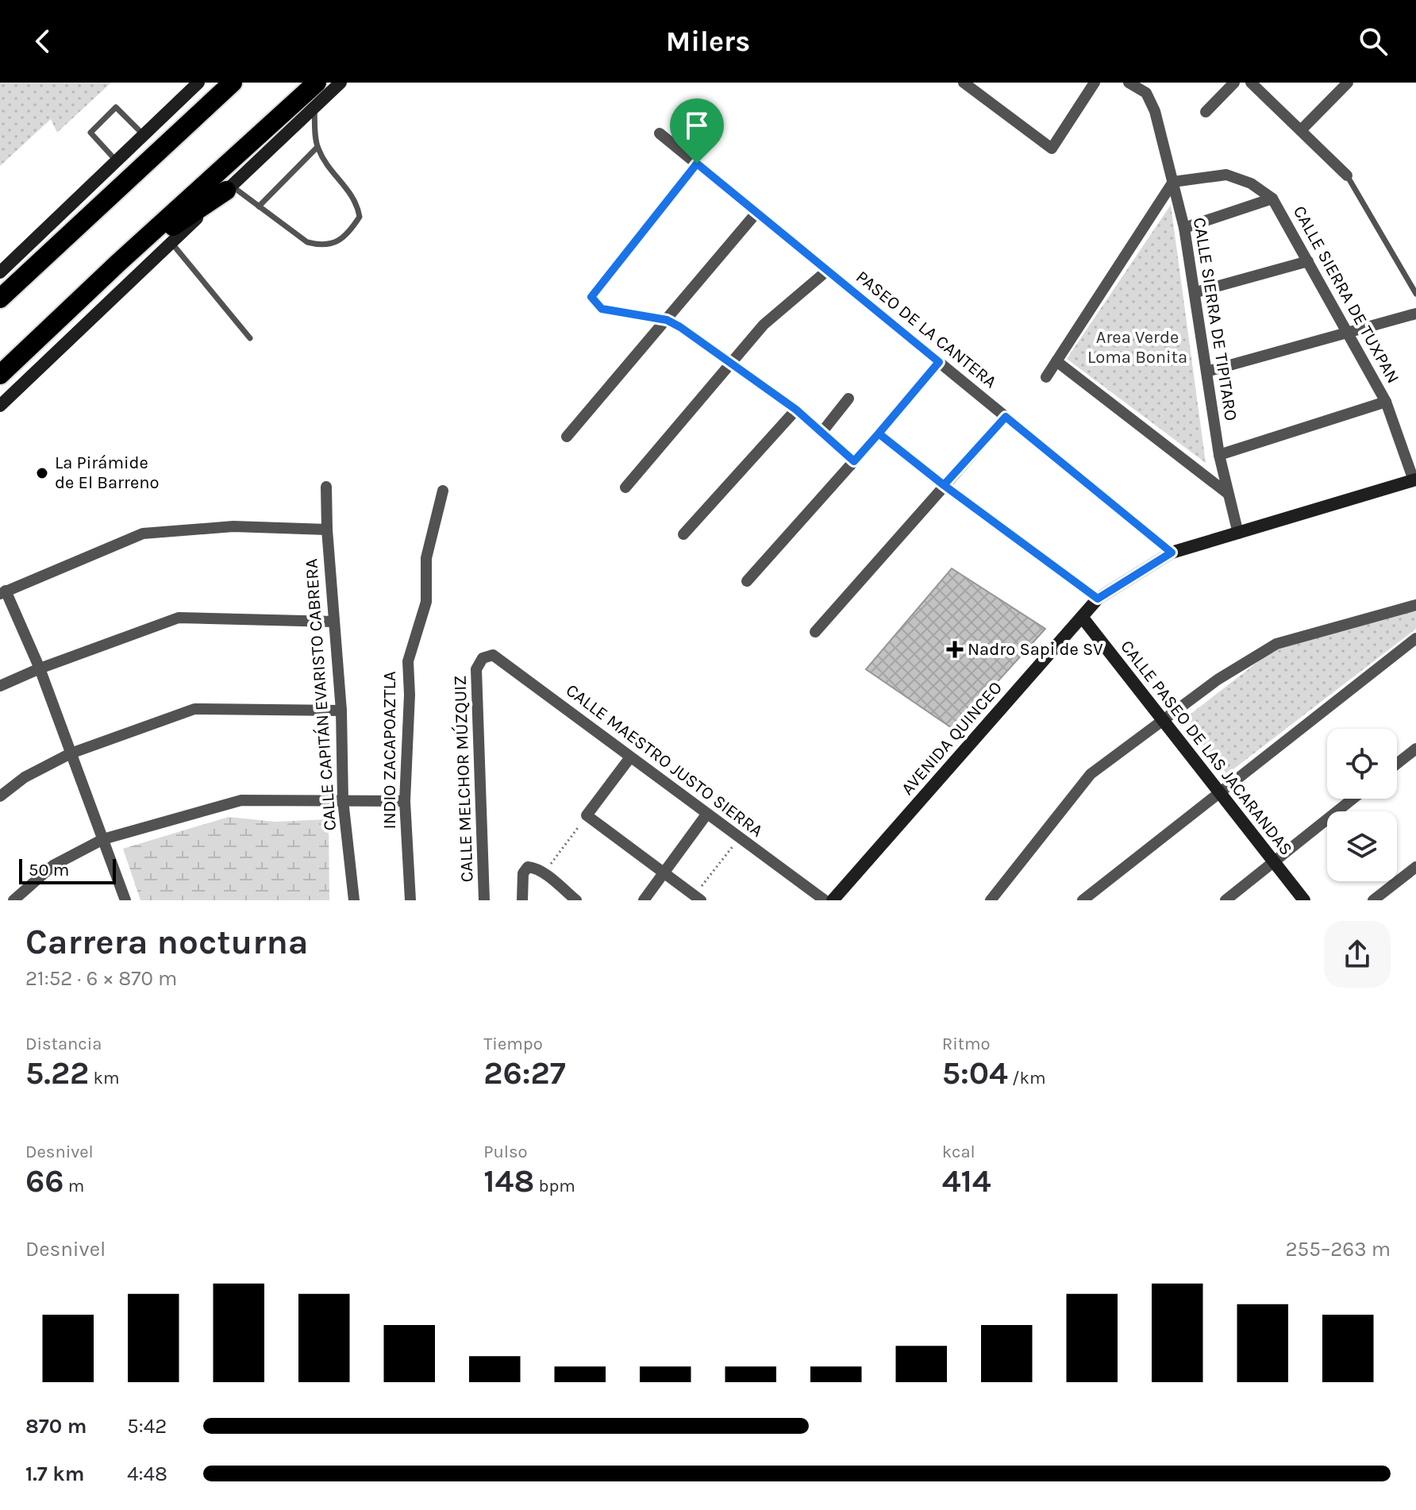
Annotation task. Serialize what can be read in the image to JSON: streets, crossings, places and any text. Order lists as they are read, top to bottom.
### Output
{
  "streets": {
    "street": [
      "CALLE SIERRA DE TUXPAN",
      "CALLE SIERRA DE TIPITARO",
      "PASEO DE LA CANTERA",
      "CALLE CAPITÁN EVARISTO CABRERA",
      "AVENIDA QUINCEO",
      "CALLE PASEO DE LAS JACARANDAS",
      "INDIO ZACAPOAZTLA",
      "CALLE MAESTRO JUSTO SIERRA",
      "CALLE MELCHOR MÚZQUIZ"
    ]
  },
  "crossings": [
    ["CALLE SIERRA DE TUXPAN", "AVENIDA QUINCEO"],
    ["CALLE SIERRA DE TIPITARO", "AVENIDA QUINCEO"],
    ["PASEO DE LA CANTERA", "AVENIDA QUINCEO"],
    ["AVENIDA QUINCEO", "CALLE PASEO DE LAS JACARANDAS"],
    ["CALLE MAESTRO JUSTO SIERRA", "CALLE MELCHOR MÚZQUIZ"]
  ],
  "parks": ["Area Verde Loma Bonita"],
  "places": {
    "other": ["La Pirámide de El Barreno"],
    "health": ["Nadro Sapi de SV"]
  },
  "scale_bar": "50 m",
  "page": {
    "header": "Milers",
    "scale": "50 m",
    "heading": ["Carrera nocturna", "21:52 · 6 × 870 m"],
    "stats": [
      ["Distancia", "5.22 km"],
      ["Tiempo", "26:27"],
      ["Ritmo", "5:04 /km"],
      ["Desnivel", "66 m"],
      ["Pulso", "148 bpm"],
      ["kcal", "414"]
    ],
    "chart": ["Desnivel", "255–263 m"],
    "list": [
      {
        "name": "870 m",
        "note": "5:42"
      },
      {
        "name": "1.7 km",
        "note": "4:48"
      }
    ]
  }
}
